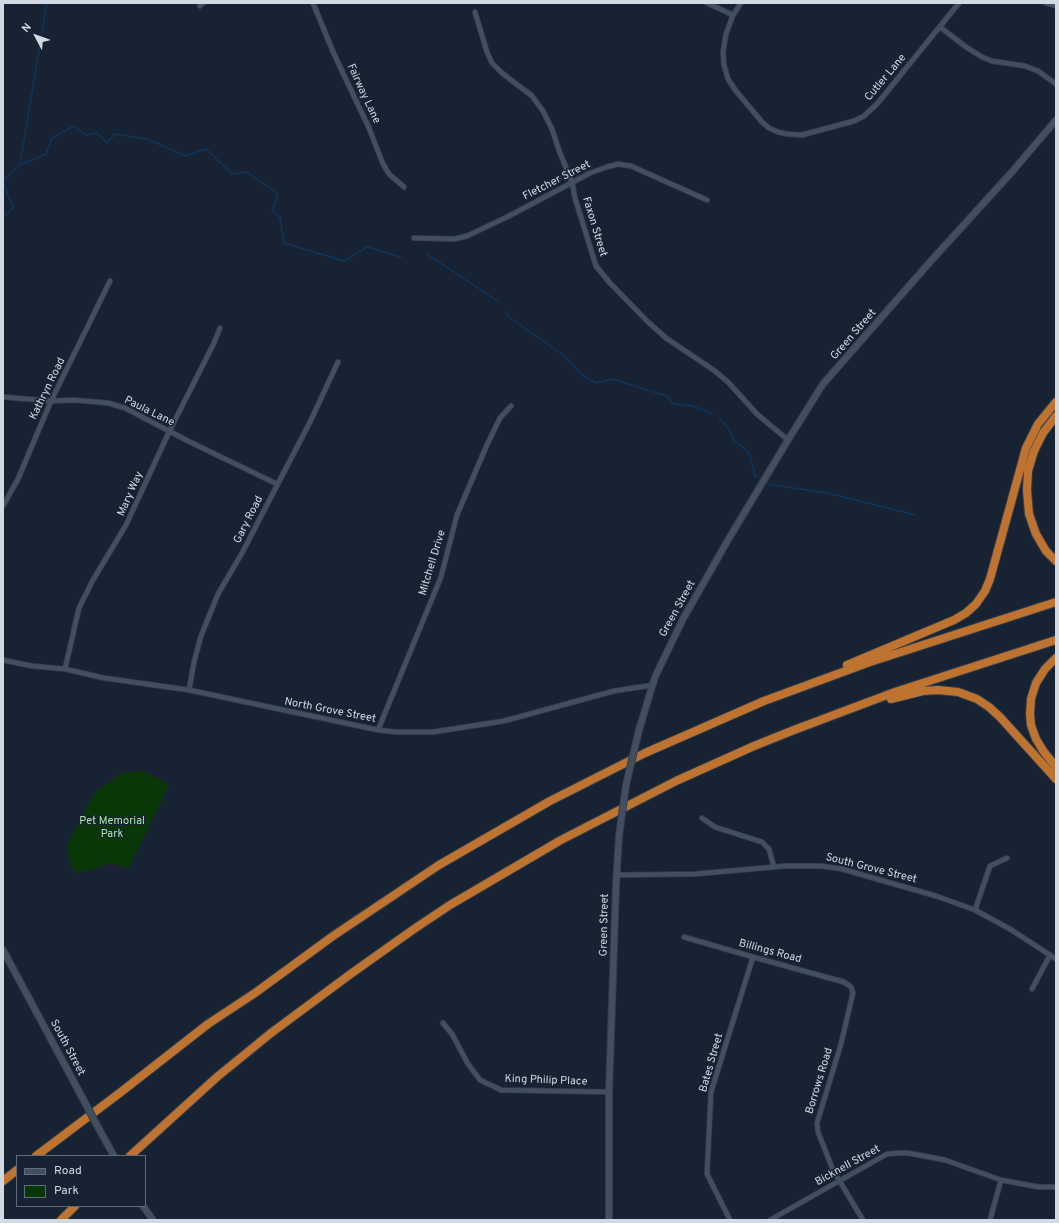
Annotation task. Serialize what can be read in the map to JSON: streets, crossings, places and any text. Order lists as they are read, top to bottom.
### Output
{
  "streets": {
    "main road": ["Green Street", "South Street"],
    "street": [
      "Cutler Lane",
      "Fairway Lane",
      "Fletcher Street",
      "Faxon Street",
      "Kathryn Road",
      "Paula Lane",
      "Mary Way",
      "Gary Road",
      "Mitchell Drive",
      "North Grove Street",
      "South Grove Street",
      "Billings Road",
      "Bates Street",
      "King Philip Place",
      "Borrows Road",
      "Bicknell Street"
    ]
  },
  "crossings": [
    ["Fletcher Street", "Faxon Street"],
    ["Faxon Street", "Green Street"],
    ["Green Street", "North Grove Street"],
    ["Green Street", "South Grove Street"],
    ["Green Street", "King Philip Place"],
    ["Kathryn Road", "Paula Lane"],
    ["Paula Lane", "Mary Way"],
    ["Paula Lane", "Gary Road"],
    ["Mary Way", "North Grove Street"],
    ["Gary Road", "North Grove Street"],
    ["Mitchell Drive", "North Grove Street"],
    ["Billings Road", "Bates Street"],
    ["Billings Road", "Borrows Road"],
    ["Borrows Road", "Bicknell Street"]
  ],
  "parks": ["Pet Memorial Park"],
  "legend": ["Road", "Park"],
  "north": "top left"
}
